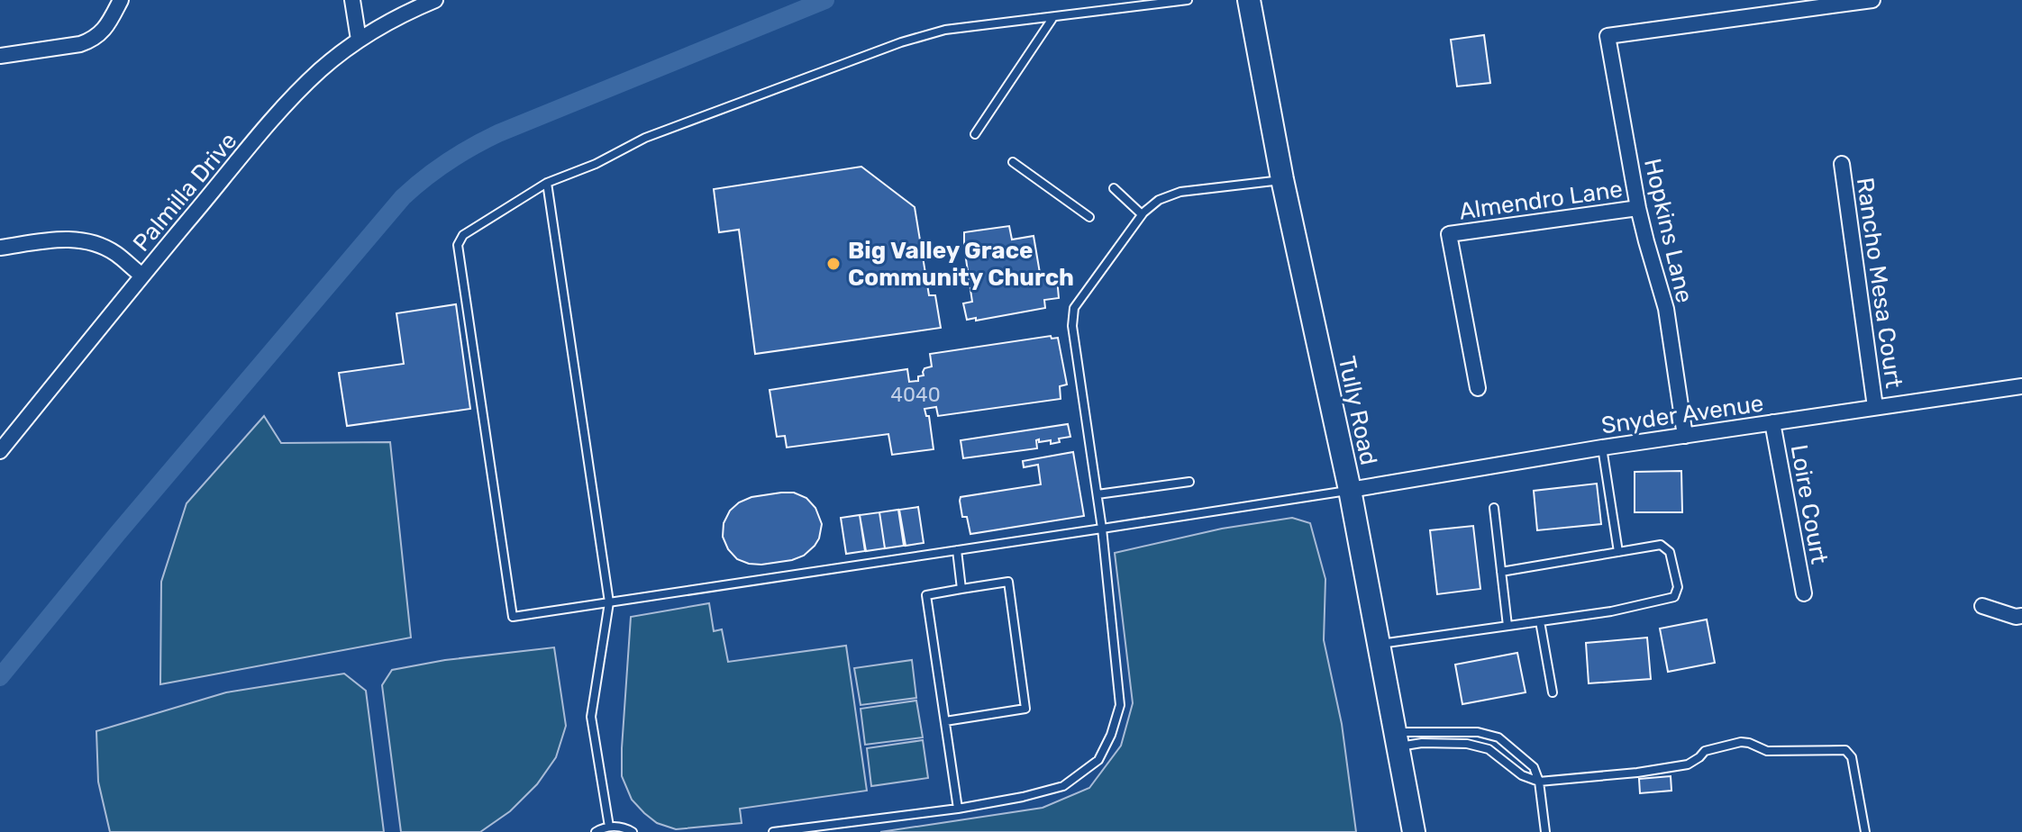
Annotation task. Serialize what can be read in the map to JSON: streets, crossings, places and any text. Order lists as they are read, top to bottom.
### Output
{
  "streets": {
    "main road": ["Tully Road"],
    "street": [
      "Palmilla Drive",
      "Almendro Lane",
      "Hopkins Lane",
      "Rancho Mesa Court",
      "Snyder Avenue",
      "Loire Court"
    ]
  },
  "crossings": [
    ["Almendro Lane", "Hopkins Lane"],
    ["Hopkins Lane", "Snyder Avenue"],
    ["Rancho Mesa Court", "Snyder Avenue"],
    ["Tully Road", "Snyder Avenue"],
    ["Snyder Avenue", "Loire Court"]
  ],
  "places": ["Big Valley Grace Community Church"],
  "house_numbers": ["4040"]
}
